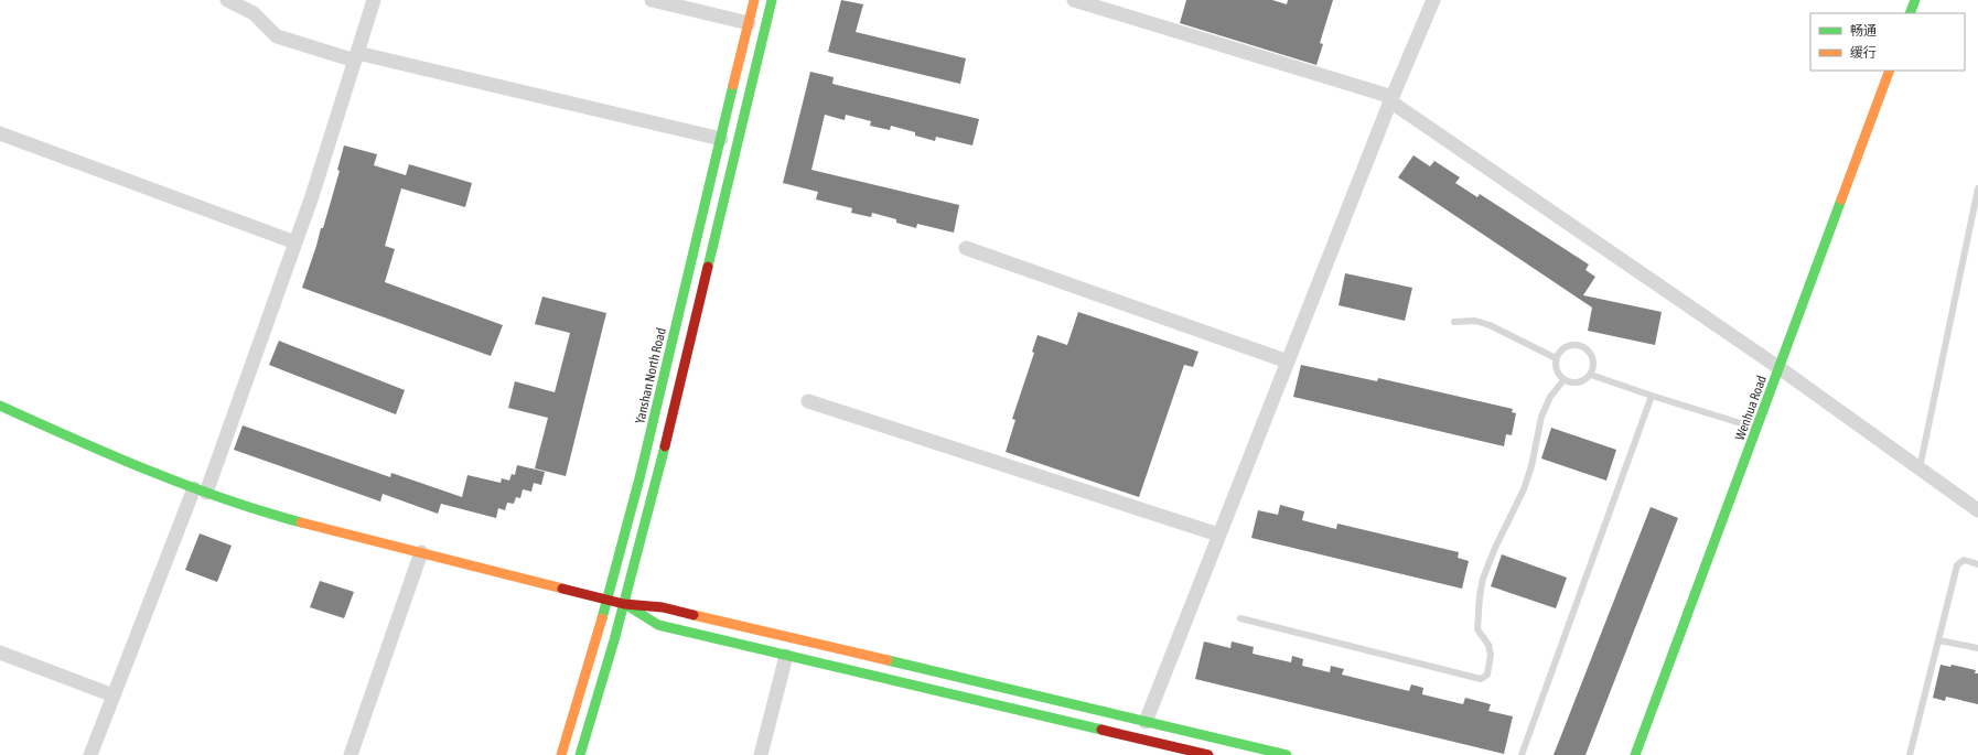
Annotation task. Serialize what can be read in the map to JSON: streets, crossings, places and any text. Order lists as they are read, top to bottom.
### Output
{
  "streets": {
    "main road": ["Yanshan North Road", "Wenhua Road"]
  },
  "legend": ["畅通", "缓行"]
}
